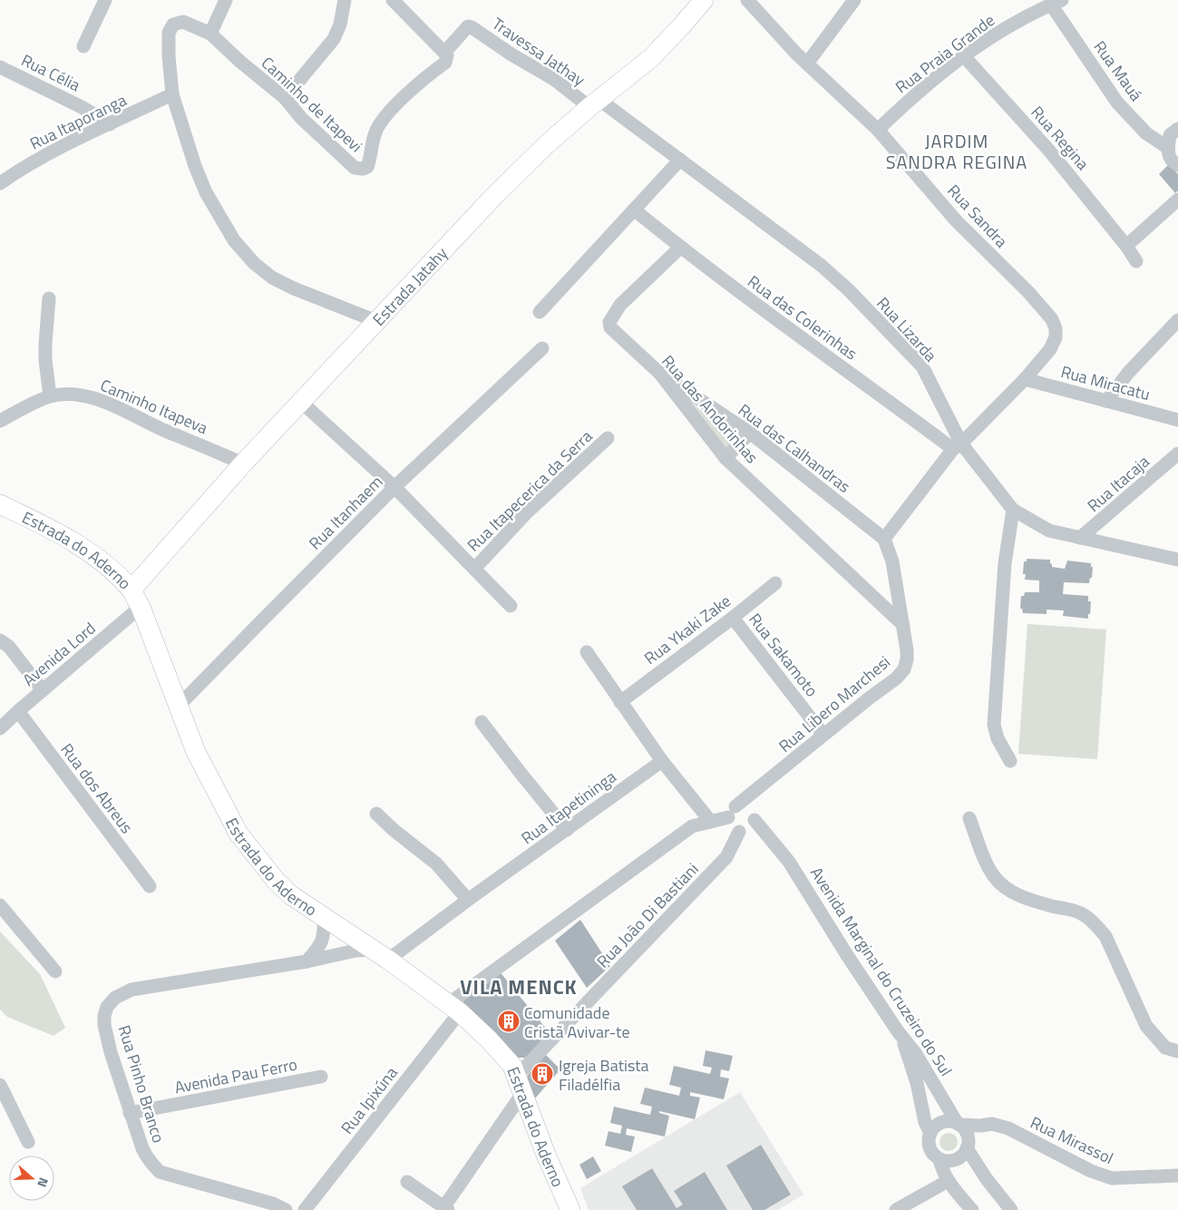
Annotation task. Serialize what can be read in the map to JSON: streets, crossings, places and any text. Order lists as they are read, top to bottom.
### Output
{
  "streets": {
    "main road": ["Estrada Jatahy", "Estrada do Aderno"],
    "street": [
      "Travessa Jathay",
      "Rua Praia Grande",
      "Rua Mauá",
      "Rua Célia",
      "Caminho de Itapevi",
      "Rua Itaporanga",
      "Rua Regina",
      "Rua Sandra",
      "Rua das Colerinhas",
      "Rua Lizarda",
      "Rua Miracatu",
      "Caminho Itapeva",
      "Rua das Andorinhas",
      "Rua das Calhandras",
      "Rua Itacaja",
      "Rua Itapecerica da Serra",
      "Rua Itanhaem",
      "Rua Ykaki Zake",
      "Avenida Lord",
      "Rua Sakamoto",
      "Rua Libero Marchesi",
      "Rua dos Abreus",
      "Rua Itapetininga",
      "Rua João Di Bastiani",
      "Avenida Marginal do Cruzeiro do Sul",
      "Avenida Pau Ferro",
      "Rua Pinho Branco",
      "Rua Ipixúna",
      "Rua Mirassol"
    ]
  },
  "crossings": [
    ["Travessa Jathay", "Caminho de Itapevi"],
    ["Travessa Jathay", "Estrada Jatahy"],
    ["Travessa Jathay", "Rua Lizarda"],
    ["Rua Praia Grande", "Rua Mauá"],
    ["Rua Praia Grande", "Rua Regina"],
    ["Rua Praia Grande", "Rua Sandra"],
    ["Rua Célia", "Rua Itaporanga"],
    ["Caminho de Itapevi", "Rua Itaporanga"],
    ["Rua Sandra", "Rua das Colerinhas"],
    ["Rua Sandra", "Rua Lizarda"],
    ["Rua Sandra", "Rua Miracatu"],
    ["Estrada Jatahy", "Rua Lizarda"],
    ["Estrada Jatahy", "Caminho Itapeva"],
    ["Estrada Jatahy", "Estrada do Aderno"],
    ["Rua das Colerinhas", "Rua Lizarda"],
    ["Rua das Colerinhas", "Rua das Andorinhas"],
    ["Rua Lizarda", "Rua Itacaja"],
    ["Rua das Andorinhas", "Rua das Calhandras"],
    ["Rua das Andorinhas", "Rua Libero Marchesi"],
    ["Rua das Calhandras", "Rua Libero Marchesi"],
    ["Rua Itanhaem", "Estrada do Aderno"],
    ["Estrada do Aderno", "Avenida Lord"],
    ["Estrada do Aderno", "Rua Libero Marchesi"],
    ["Estrada do Aderno", "Rua Itapetininga"],
    ["Estrada do Aderno", "Rua João Di Bastiani"],
    ["Estrada do Aderno", "Rua Pinho Branco"],
    ["Estrada do Aderno", "Rua Ipixúna"],
    ["Rua Ykaki Zake", "Rua Sakamoto"],
    ["Avenida Lord", "Rua dos Abreus"],
    ["Rua Sakamoto", "Rua Libero Marchesi"],
    ["Rua Libero Marchesi", "Rua João Di Bastiani"],
    ["Rua Libero Marchesi", "Avenida Marginal do Cruzeiro do Sul"],
    ["Rua Libero Marchesi", "Rua Ipixúna"],
    ["Rua Itapetininga", "Rua Pinho Branco"],
    ["Rua João Di Bastiani", "Avenida Marginal do Cruzeiro do Sul"],
    ["Avenida Marginal do Cruzeiro do Sul", "Rua Mirassol"],
    ["Avenida Pau Ferro", "Rua Pinho Branco"]
  ],
  "districts": ["JARDIM SANDRA REGINA", "VILA MENCK"],
  "places": {
    "building": ["Comunidade Cristã Avivar-te", "Igreja Batista Filadélfia"]
  },
  "north": "right"
}
